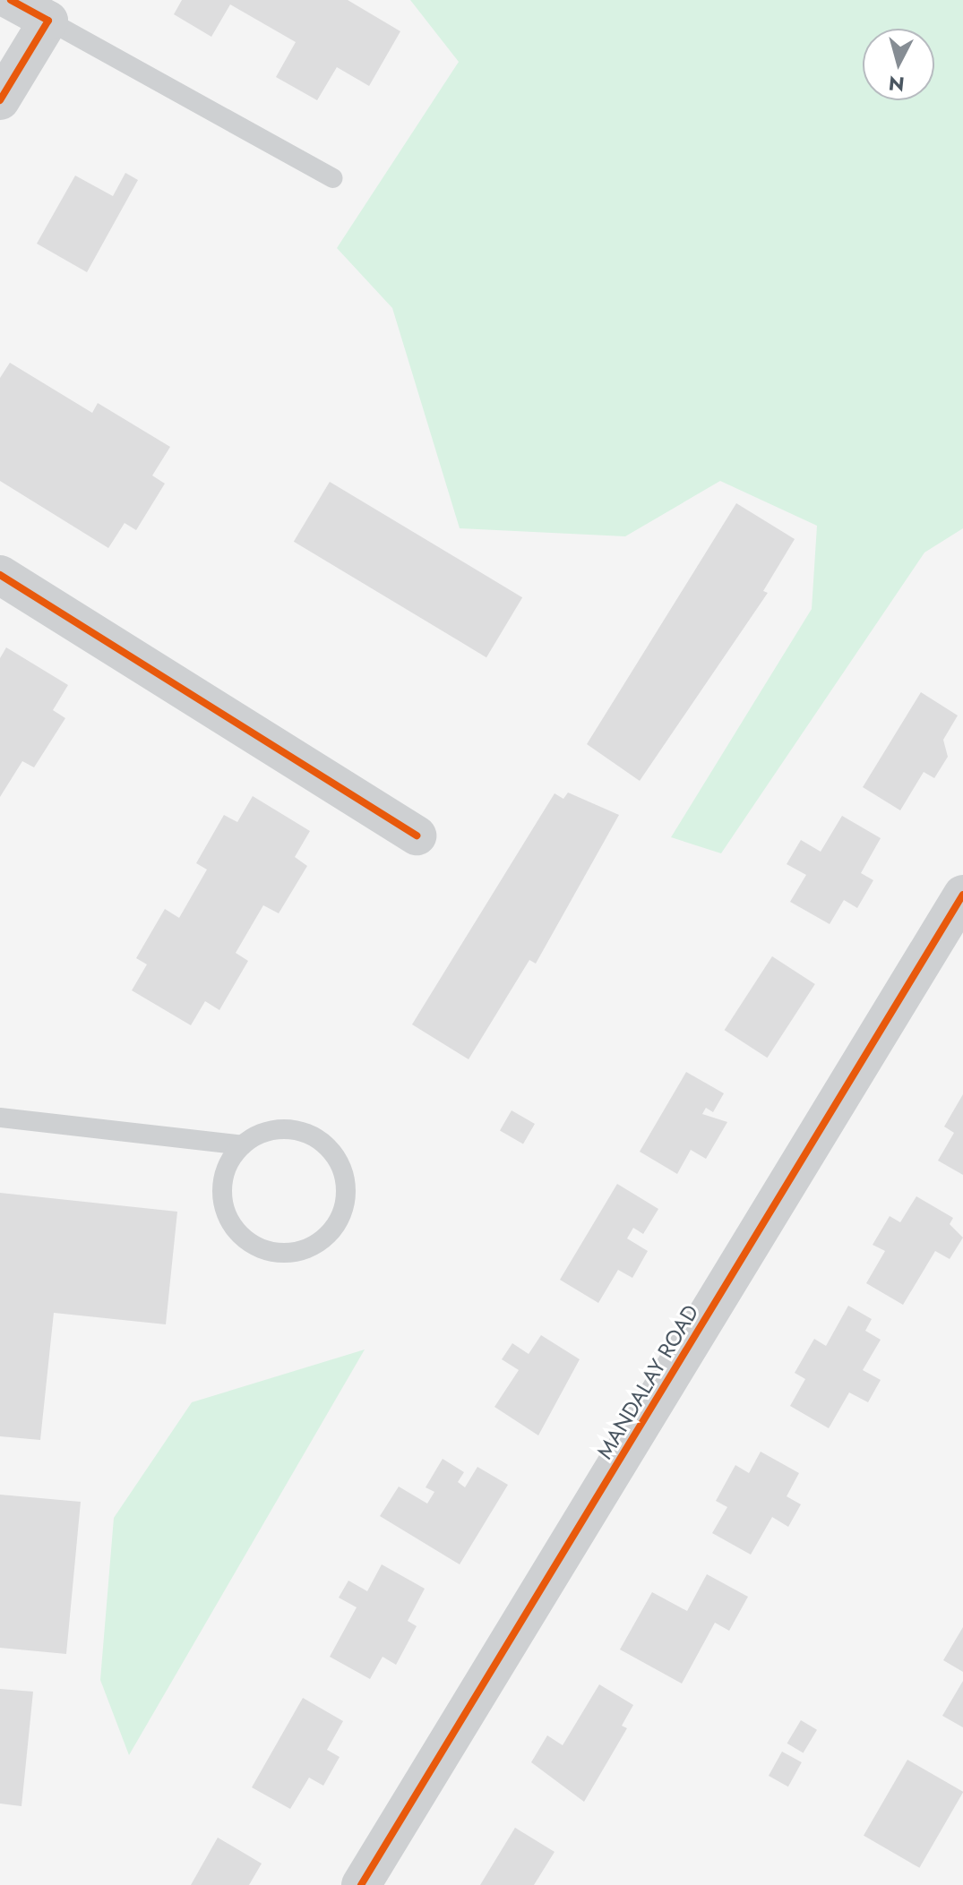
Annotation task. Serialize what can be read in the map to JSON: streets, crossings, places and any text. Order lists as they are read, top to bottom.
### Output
{
  "streets": {
    "street": ["MANDALAY ROAD"]
  },
  "north": "bottom"
}
